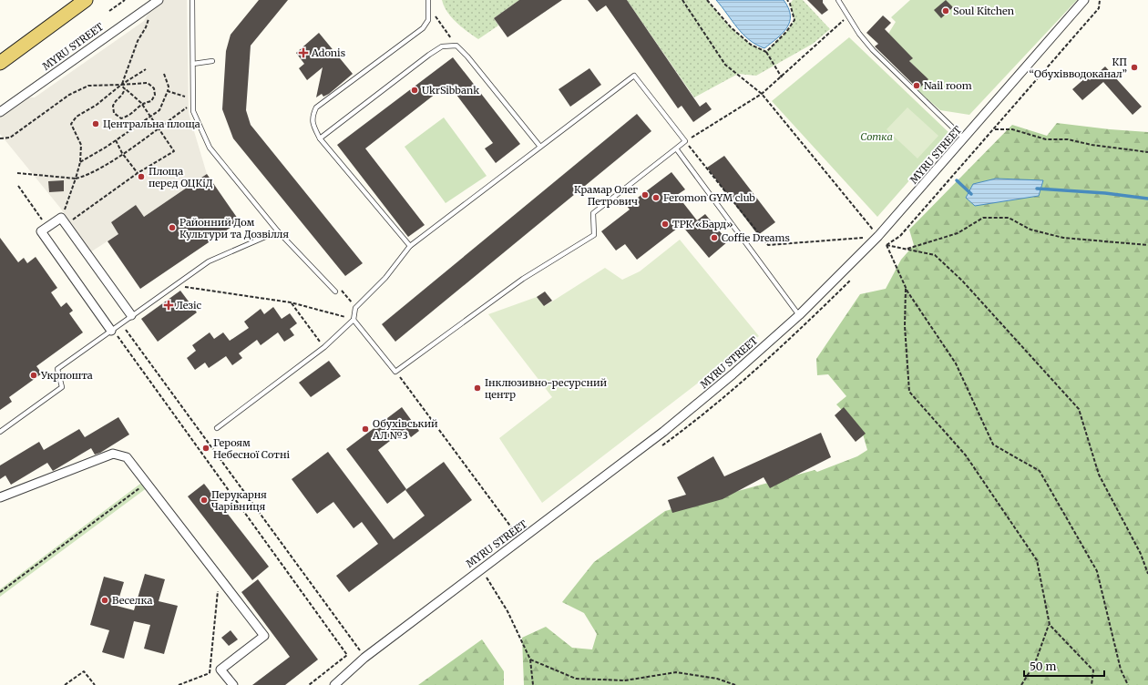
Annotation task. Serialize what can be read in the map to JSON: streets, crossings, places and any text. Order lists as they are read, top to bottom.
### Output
{
  "streets": {
    "street": ["MYRU STREET"]
  },
  "parks": ["Сотка"],
  "places": {
    "other": [
      "Soul Kitchen",
      "КП “Обухівводоканал”",
      "Nail room",
      "UkrSibbank",
      "Центральна площа",
      "Площа перед ОЦКіД",
      "Крамар Олег Петрович",
      "Feromon GYM club",
      "ТРК «Бард»",
      "Районний Дом Культури та Дозвілля",
      "Coffie Dreams",
      "Укрпошта",
      "Інклюзивно-ресурсний центр",
      "Обухівський АЛ №3",
      "Героям Небесної Сотні",
      "Перукарня Чарівниця",
      "Веселка"
    ],
    "health": ["Adonis", "Лезіс"]
  },
  "scale_bar": "50 m"
}
